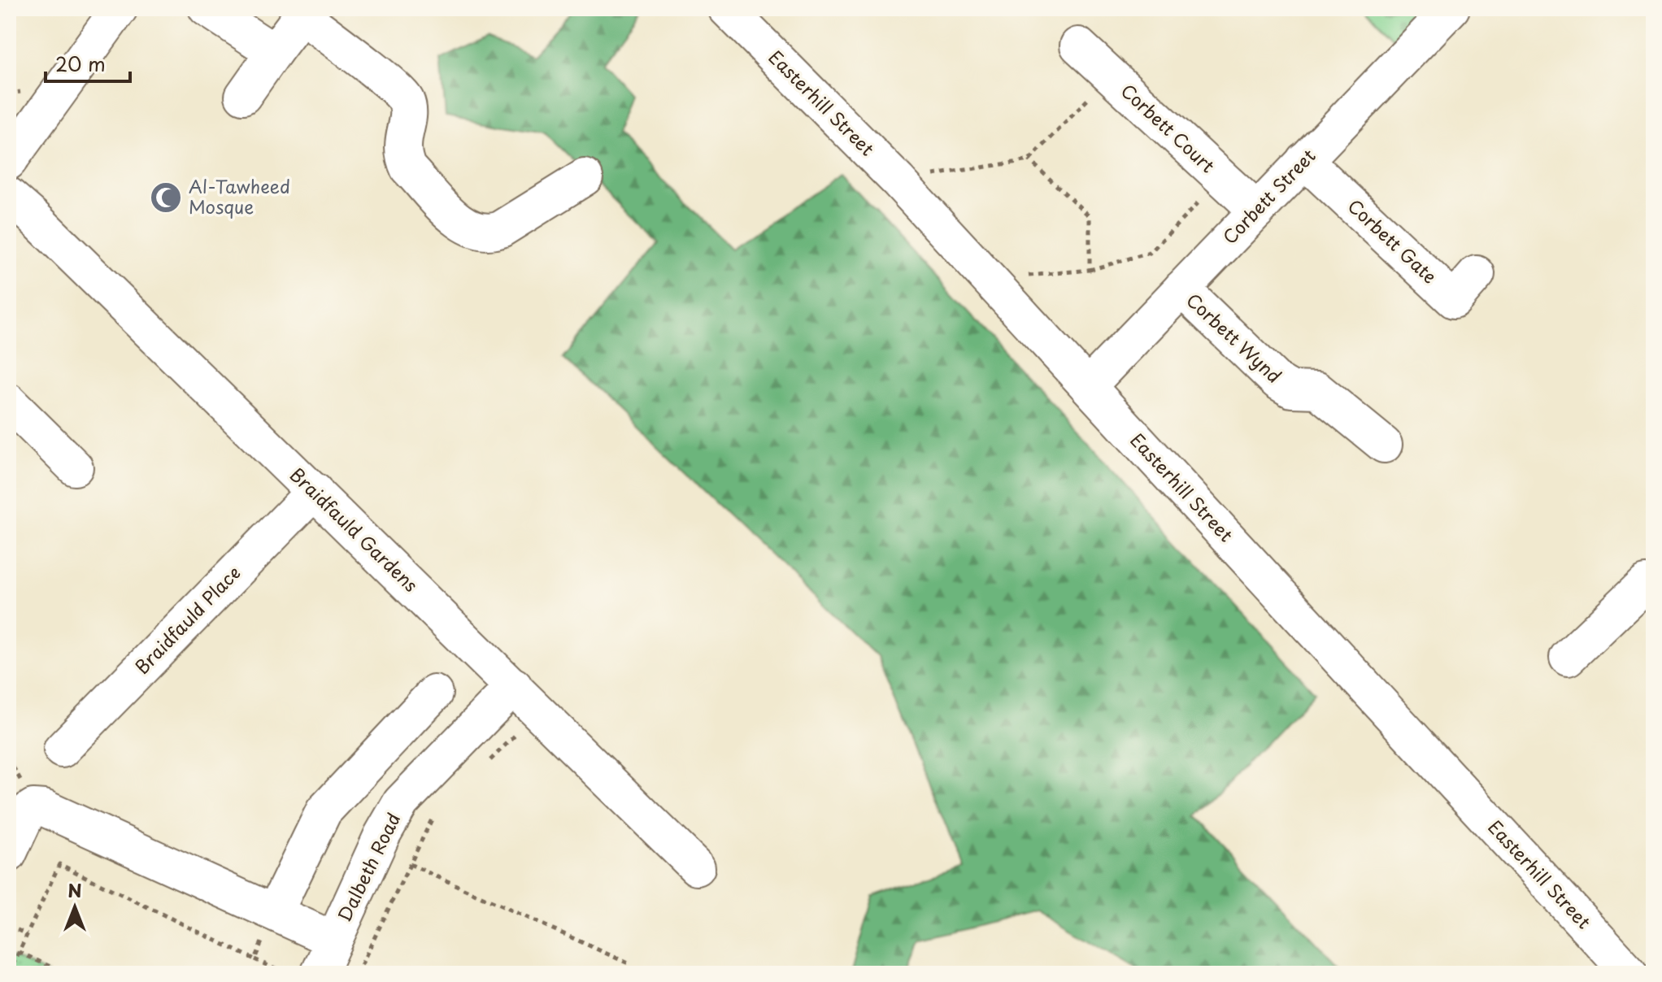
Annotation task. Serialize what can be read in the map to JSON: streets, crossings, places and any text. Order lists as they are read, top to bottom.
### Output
{
  "streets": {
    "street": [
      "Easterhill Street",
      "Corbett Court",
      "Corbett Street",
      "Corbett Gate",
      "Corbett Wynd",
      "Braidfauld Gardens",
      "Braidfauld Place",
      "Dalbeth Road"
    ]
  },
  "crossings": [
    ["Easterhill Street", "Corbett Street"],
    ["Corbett Court", "Corbett Street"],
    ["Corbett Street", "Corbett Gate"],
    ["Corbett Street", "Corbett Wynd"],
    ["Braidfauld Gardens", "Braidfauld Place"],
    ["Braidfauld Gardens", "Dalbeth Road"]
  ],
  "places": {
    "mosque": ["Al-Tawheed Mosque"]
  },
  "scale_bar": "20 m",
  "north": "top"
}
